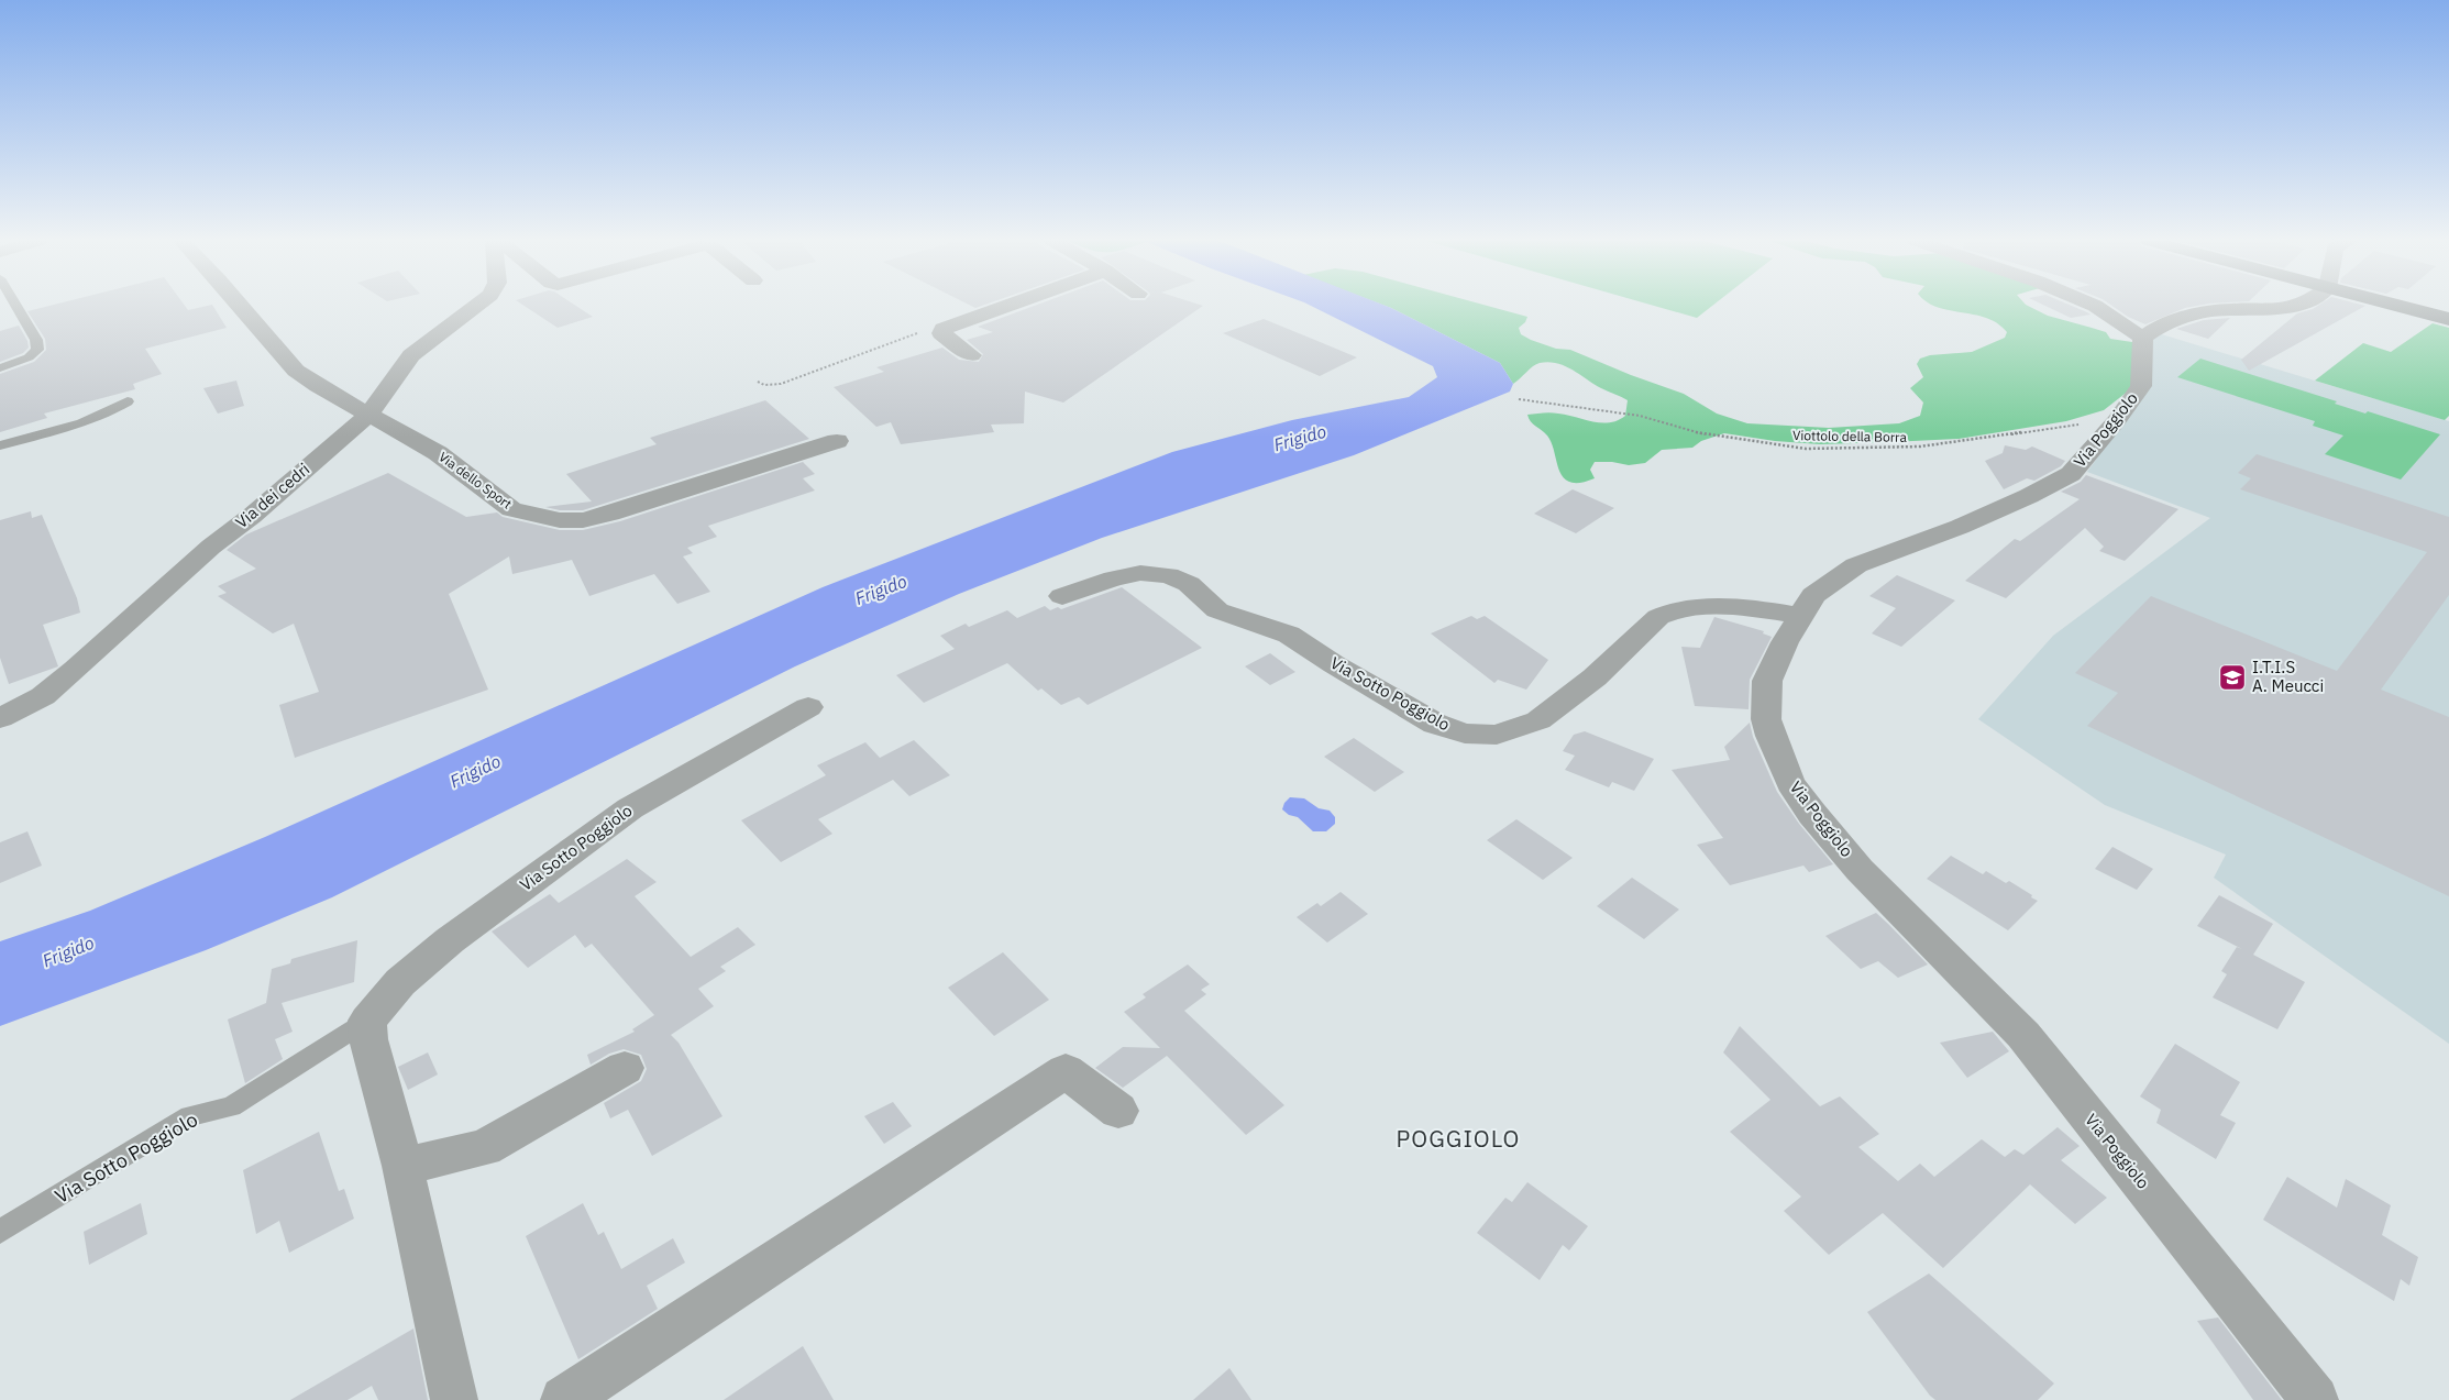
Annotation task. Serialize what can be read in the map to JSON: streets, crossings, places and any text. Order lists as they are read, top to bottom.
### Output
{
  "streets": {
    "street": [
      "Via Poggiolo",
      "Via dello Sport",
      "Via dei cedri",
      "Via Sotto Poggiolo"
    ],
    "path": ["Viottolo della Borra"]
  },
  "crossings": [
    ["Via Poggiolo", "Viottolo della Borra"],
    ["Via Poggiolo", "Via Sotto Poggiolo"],
    ["Via dello Sport", "Via dei cedri"]
  ],
  "districts": ["POGGIOLO"],
  "water": ["Frigido"],
  "places": {
    "school or university": ["I.T.I.S A. Meucci"]
  }
}
